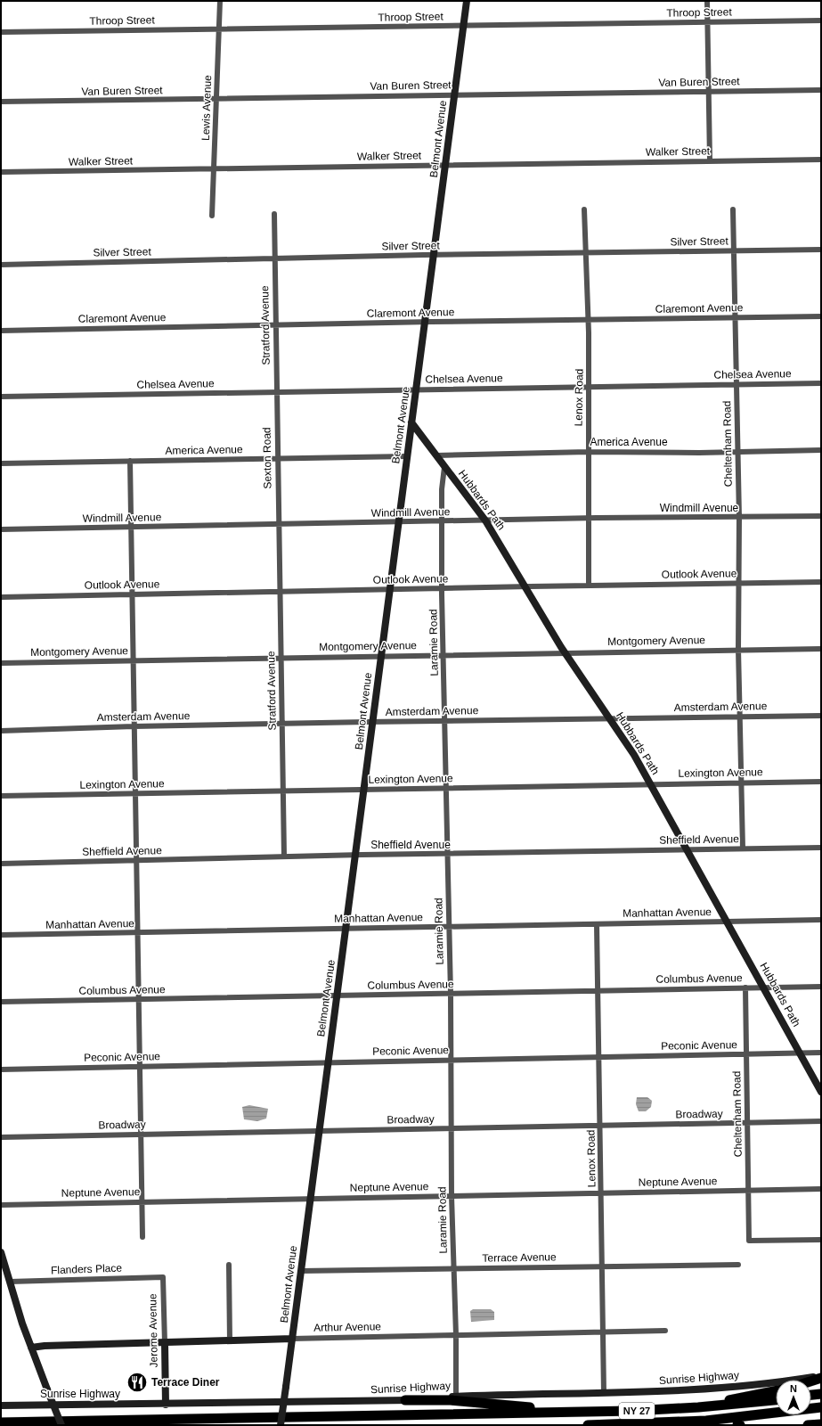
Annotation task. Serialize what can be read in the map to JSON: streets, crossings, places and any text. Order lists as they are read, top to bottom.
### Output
{
  "streets": {
    "highway": ["NY 27"],
    "main road": [
      "Belmont Avenue",
      "Hubbards Path",
      "Arthur Avenue",
      "Jerome Avenue",
      "Sunrise Highway"
    ],
    "street": [
      "Throop Street",
      "Van Buren Street",
      "Lewis Avenue",
      "Walker Street",
      "Silver Street",
      "Claremont Avenue",
      "Stratford Avenue",
      "Chelsea Avenue",
      "Lenox Road",
      "America Avenue",
      "Cheltenham Road",
      "Sexton Road",
      "Windmill Avenue",
      "Outlook Avenue",
      "Montgomery Avenue",
      "Laramie Road",
      "Amsterdam Avenue",
      "Lexington Avenue",
      "Sheffield Avenue",
      "Manhattan Avenue",
      "Columbus Avenue",
      "Peconic Avenue",
      "Broadway",
      "Neptune Avenue",
      "Terrace Avenue",
      "Flanders Place"
    ]
  },
  "crossings": [
    ["Throop Street", "Lewis Avenue"],
    ["Throop Street", "Belmont Avenue"],
    ["Van Buren Street", "Lewis Avenue"],
    ["Van Buren Street", "Belmont Avenue"],
    ["Lewis Avenue", "Walker Street"],
    ["Belmont Avenue", "Walker Street"],
    ["Belmont Avenue", "Silver Street"],
    ["Belmont Avenue", "Claremont Avenue"],
    ["Belmont Avenue", "Chelsea Avenue"],
    ["Belmont Avenue", "America Avenue"],
    ["Belmont Avenue", "Hubbards Path"],
    ["Belmont Avenue", "Windmill Avenue"],
    ["Belmont Avenue", "Outlook Avenue"],
    ["Belmont Avenue", "Montgomery Avenue"],
    ["Belmont Avenue", "Amsterdam Avenue"],
    ["Belmont Avenue", "Lexington Avenue"],
    ["Belmont Avenue", "Sheffield Avenue"],
    ["Belmont Avenue", "Manhattan Avenue"],
    ["Belmont Avenue", "Columbus Avenue"],
    ["Belmont Avenue", "Peconic Avenue"],
    ["Belmont Avenue", "Broadway"],
    ["Belmont Avenue", "Neptune Avenue"],
    ["Belmont Avenue", "Terrace Avenue"],
    ["Belmont Avenue", "Arthur Avenue"],
    ["Silver Street", "Stratford Avenue"],
    ["Silver Street", "Lenox Road"],
    ["Silver Street", "Cheltenham Road"],
    ["Claremont Avenue", "Stratford Avenue"],
    ["Claremont Avenue", "Lenox Road"],
    ["Claremont Avenue", "Cheltenham Road"],
    ["Stratford Avenue", "Chelsea Avenue"],
    ["Stratford Avenue", "Sexton Road"],
    ["Stratford Avenue", "Windmill Avenue"],
    ["Stratford Avenue", "Outlook Avenue"],
    ["Stratford Avenue", "Montgomery Avenue"],
    ["Stratford Avenue", "Amsterdam Avenue"],
    ["Stratford Avenue", "Lexington Avenue"],
    ["Stratford Avenue", "Sheffield Avenue"],
    ["Chelsea Avenue", "Lenox Road"],
    ["Chelsea Avenue", "Cheltenham Road"],
    ["Chelsea Avenue", "Sexton Road"],
    ["Lenox Road", "America Avenue"],
    ["Lenox Road", "Windmill Avenue"],
    ["Lenox Road", "Outlook Avenue"],
    ["Lenox Road", "Manhattan Avenue"],
    ["Lenox Road", "Columbus Avenue"],
    ["Lenox Road", "Peconic Avenue"],
    ["Lenox Road", "Broadway"],
    ["Lenox Road", "Neptune Avenue"],
    ["Lenox Road", "Terrace Avenue"],
    ["Lenox Road", "Arthur Avenue"],
    ["Lenox Road", "Sunrise Highway"],
    ["America Avenue", "Cheltenham Road"],
    ["America Avenue", "Sexton Road"],
    ["America Avenue", "Hubbards Path"],
    ["Cheltenham Road", "Windmill Avenue"],
    ["Cheltenham Road", "Outlook Avenue"],
    ["Cheltenham Road", "Montgomery Avenue"],
    ["Cheltenham Road", "Amsterdam Avenue"],
    ["Cheltenham Road", "Lexington Avenue"],
    ["Cheltenham Road", "Sheffield Avenue"],
    ["Cheltenham Road", "Columbus Avenue"],
    ["Cheltenham Road", "Peconic Avenue"],
    ["Cheltenham Road", "Broadway"],
    ["Cheltenham Road", "Neptune Avenue"],
    ["Sexton Road", "Windmill Avenue"],
    ["Hubbards Path", "Windmill Avenue"],
    ["Hubbards Path", "Outlook Avenue"],
    ["Hubbards Path", "Montgomery Avenue"],
    ["Hubbards Path", "Laramie Road"],
    ["Hubbards Path", "Amsterdam Avenue"],
    ["Hubbards Path", "Lexington Avenue"],
    ["Hubbards Path", "Sheffield Avenue"],
    ["Hubbards Path", "Manhattan Avenue"],
    ["Hubbards Path", "Columbus Avenue"],
    ["Hubbards Path", "Peconic Avenue"],
    ["Windmill Avenue", "Laramie Road"],
    ["Outlook Avenue", "Laramie Road"],
    ["Montgomery Avenue", "Laramie Road"],
    ["Laramie Road", "Amsterdam Avenue"],
    ["Laramie Road", "Lexington Avenue"],
    ["Laramie Road", "Sheffield Avenue"],
    ["Laramie Road", "Manhattan Avenue"],
    ["Laramie Road", "Columbus Avenue"],
    ["Laramie Road", "Peconic Avenue"],
    ["Laramie Road", "Broadway"],
    ["Laramie Road", "Neptune Avenue"],
    ["Laramie Road", "Terrace Avenue"],
    ["Laramie Road", "Arthur Avenue"],
    ["Laramie Road", "Sunrise Highway"],
    ["Flanders Place", "Jerome Avenue"],
    ["Arthur Avenue", "Jerome Avenue"],
    ["Jerome Avenue", "Sunrise Highway"]
  ],
  "places": {
    "restaurant": ["Terrace Diner"]
  },
  "north": "top"
}
